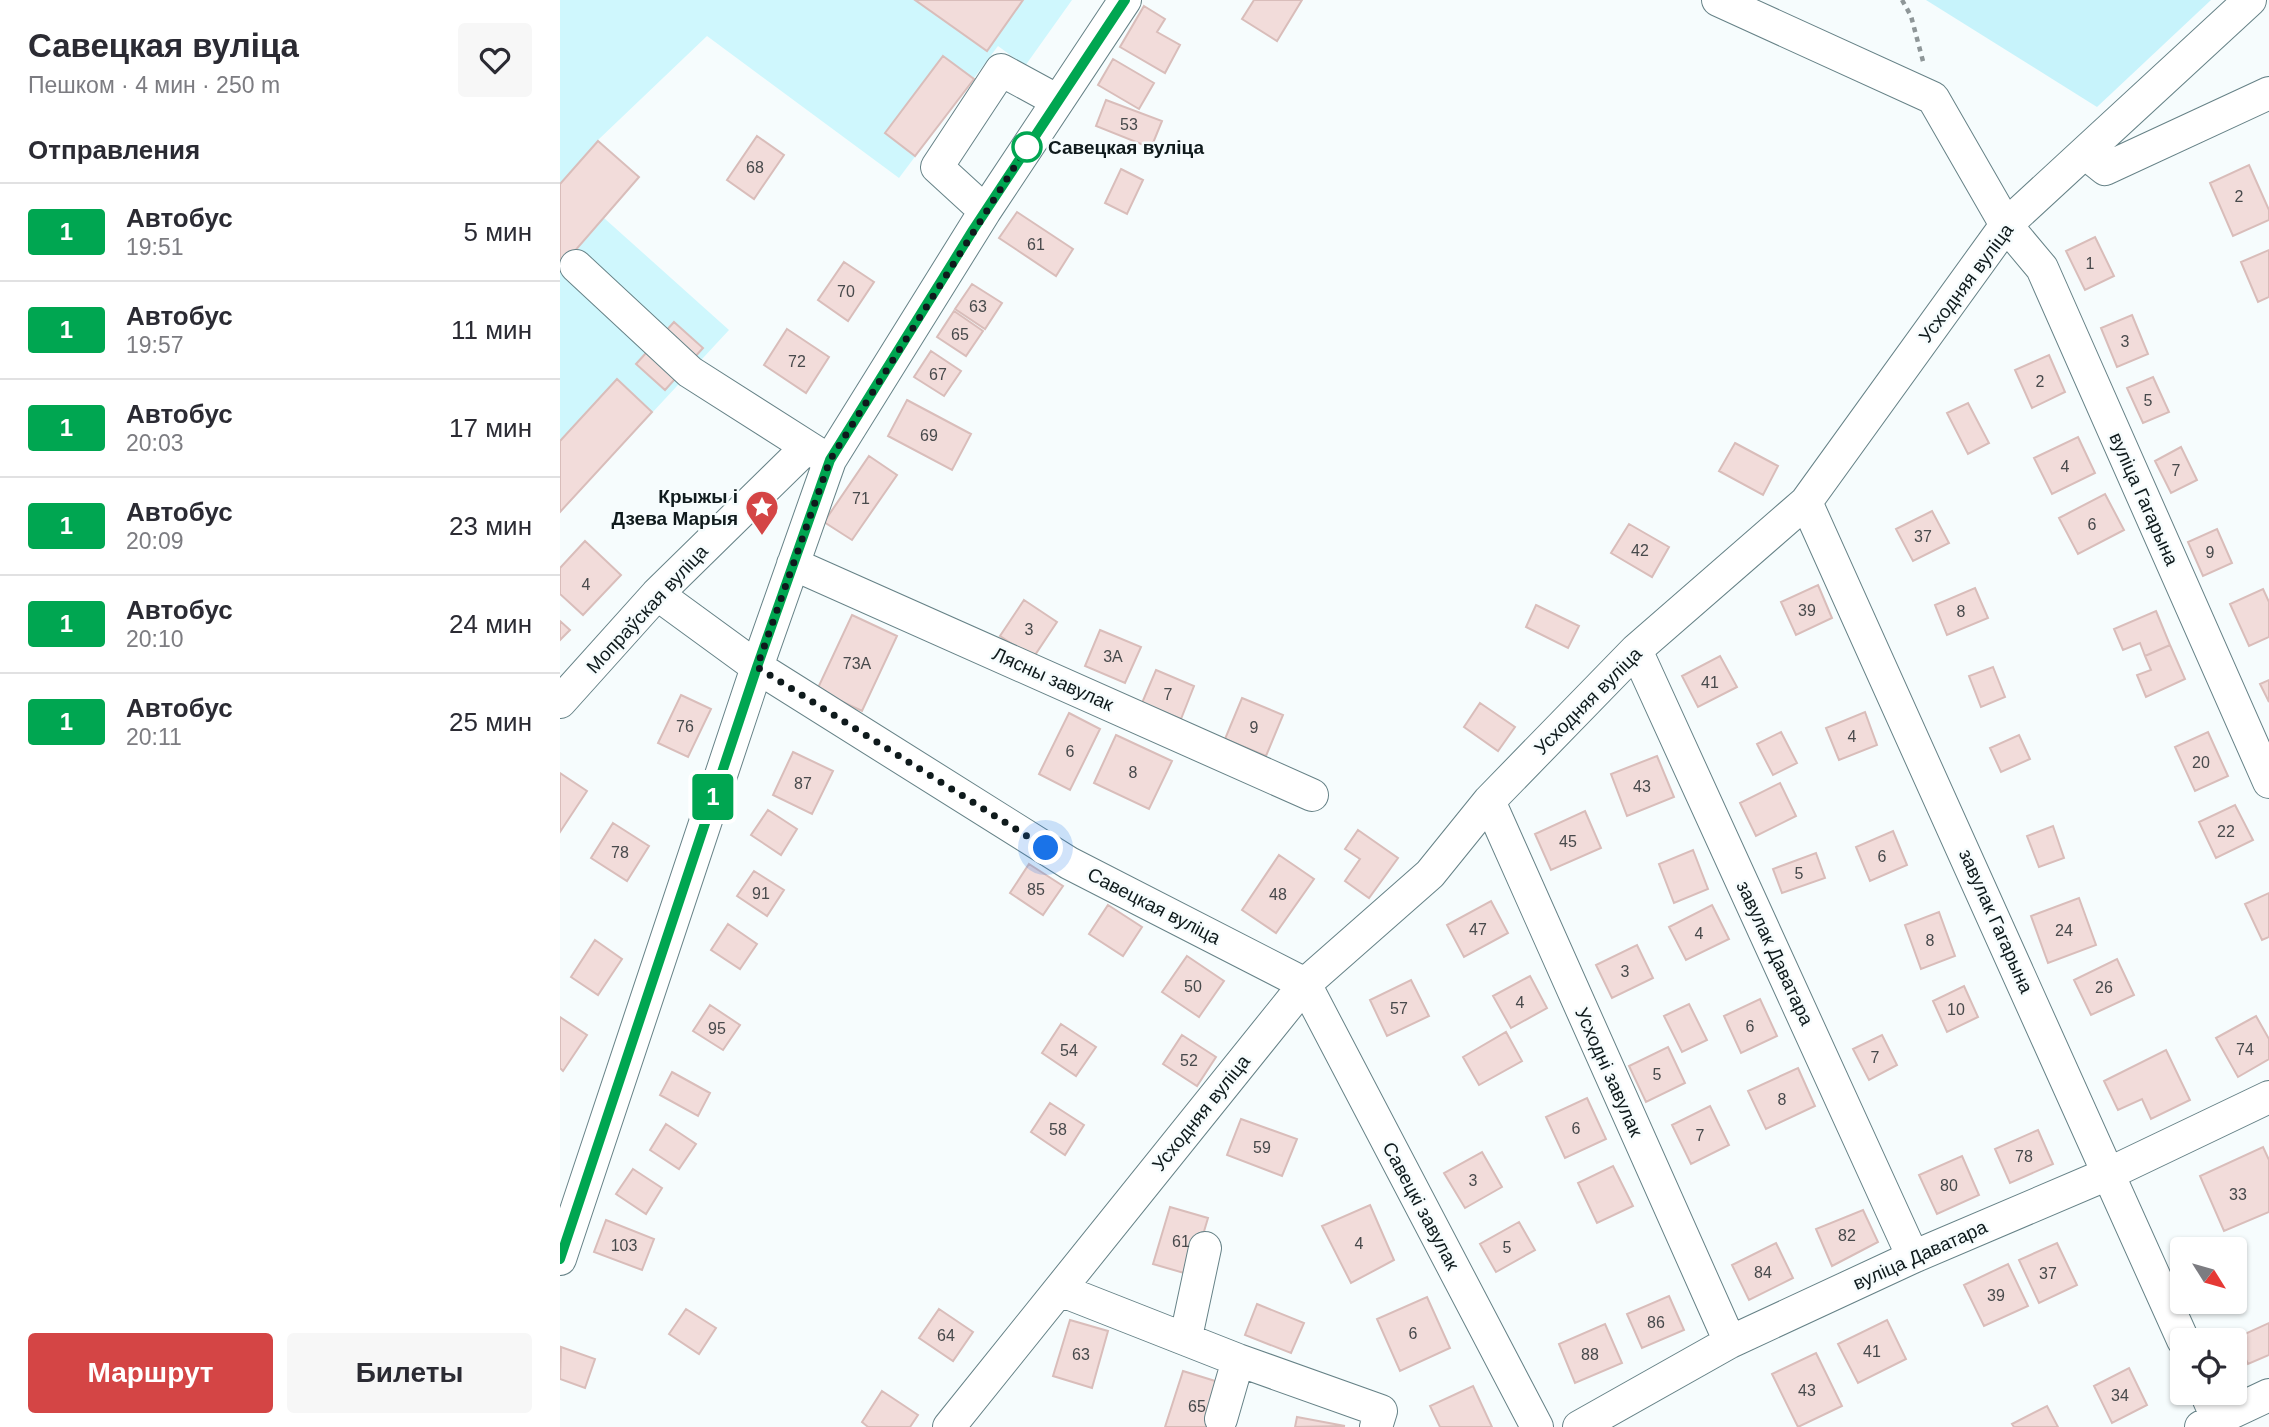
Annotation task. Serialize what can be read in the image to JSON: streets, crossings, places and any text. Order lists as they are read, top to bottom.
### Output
{
  "streets": {
    "street": [
      "Усходняя вуліца",
      "вуліца Гагарына",
      "Мопраўская вуліца",
      "Лясны завулак",
      "Савецкая вуліца",
      "завулак Гагарына",
      "завулак Даватара",
      "Усходні завулак",
      "Савецкі завулак",
      "вуліца Даватара"
    ]
  },
  "crossings": [
    ["Усходняя вуліца", "вуліца Гагарына"],
    ["Усходняя вуліца", "Савецкая вуліца"],
    ["Усходняя вуліца", "завулак Гагарына"],
    ["Усходняя вуліца", "завулак Даватара"],
    ["Усходняя вуліца", "Усходні завулак"],
    ["Усходняя вуліца", "Савецкі завулак"],
    ["Мопраўская вуліца", "Савецкая вуліца"],
    ["Савецкая вуліца", "Савецкі завулак"],
    ["завулак Гагарына", "вуліца Даватара"],
    ["завулак Даватара", "вуліца Даватара"],
    ["Усходні завулак", "вуліца Даватара"]
  ],
  "places": {
    "other": ["Савецкая вуліца"],
    "place": ["Крыжы і Дзева Марыя"]
  },
  "lines": ["bus line 1"],
  "house_numbers": [
    "53",
    "68",
    "2",
    "61",
    "1",
    "70",
    "63",
    "65",
    "3",
    "72",
    "67",
    "2",
    "5",
    "69",
    "4",
    "7",
    "71",
    "6",
    "37",
    "42",
    "9",
    "4",
    "39",
    "8",
    "3",
    "3А",
    "73А",
    "41",
    "7",
    "76",
    "9",
    "4",
    "6",
    "20",
    "8",
    "87",
    "43",
    "22",
    "45",
    "78",
    "6",
    "5",
    "85",
    "91",
    "48",
    "47",
    "24",
    "4",
    "8",
    "3",
    "50",
    "26",
    "4",
    "57",
    "10",
    "6",
    "95",
    "74",
    "54",
    "7",
    "52",
    "5",
    "8",
    "6",
    "58",
    "7",
    "59",
    "78",
    "3",
    "80",
    "33",
    "82",
    "61",
    "4",
    "103",
    "5",
    "84",
    "37",
    "39",
    "86",
    "6",
    "64",
    "41",
    "63",
    "88",
    "43",
    "34",
    "65"
  ],
  "north": "bottom right",
  "page": {
    "heading": [
      ["Савецкая вуліца", "Пешком · 4 мин · 250 m"],
      "Отправления"
    ],
    "on_map": "1",
    "list": [
      {
        "mark": "1",
        "name": "Автобус",
        "note": "19:51",
        "value": "5 мин"
      },
      {
        "mark": "1",
        "name": "Автобус",
        "note": "19:57",
        "value": "11 мин"
      },
      {
        "mark": "1",
        "name": "Автобус",
        "note": "20:03",
        "value": "17 мин"
      },
      {
        "mark": "1",
        "name": "Автобус",
        "note": "20:09",
        "value": "23 мин"
      },
      {
        "mark": "1",
        "name": "Автобус",
        "note": "20:10",
        "value": "24 мин"
      },
      {
        "mark": "1",
        "name": "Автобус",
        "note": "20:11",
        "value": "25 мин"
      }
    ],
    "buttons": ["Маршрут", "Билеты"]
  }
}
